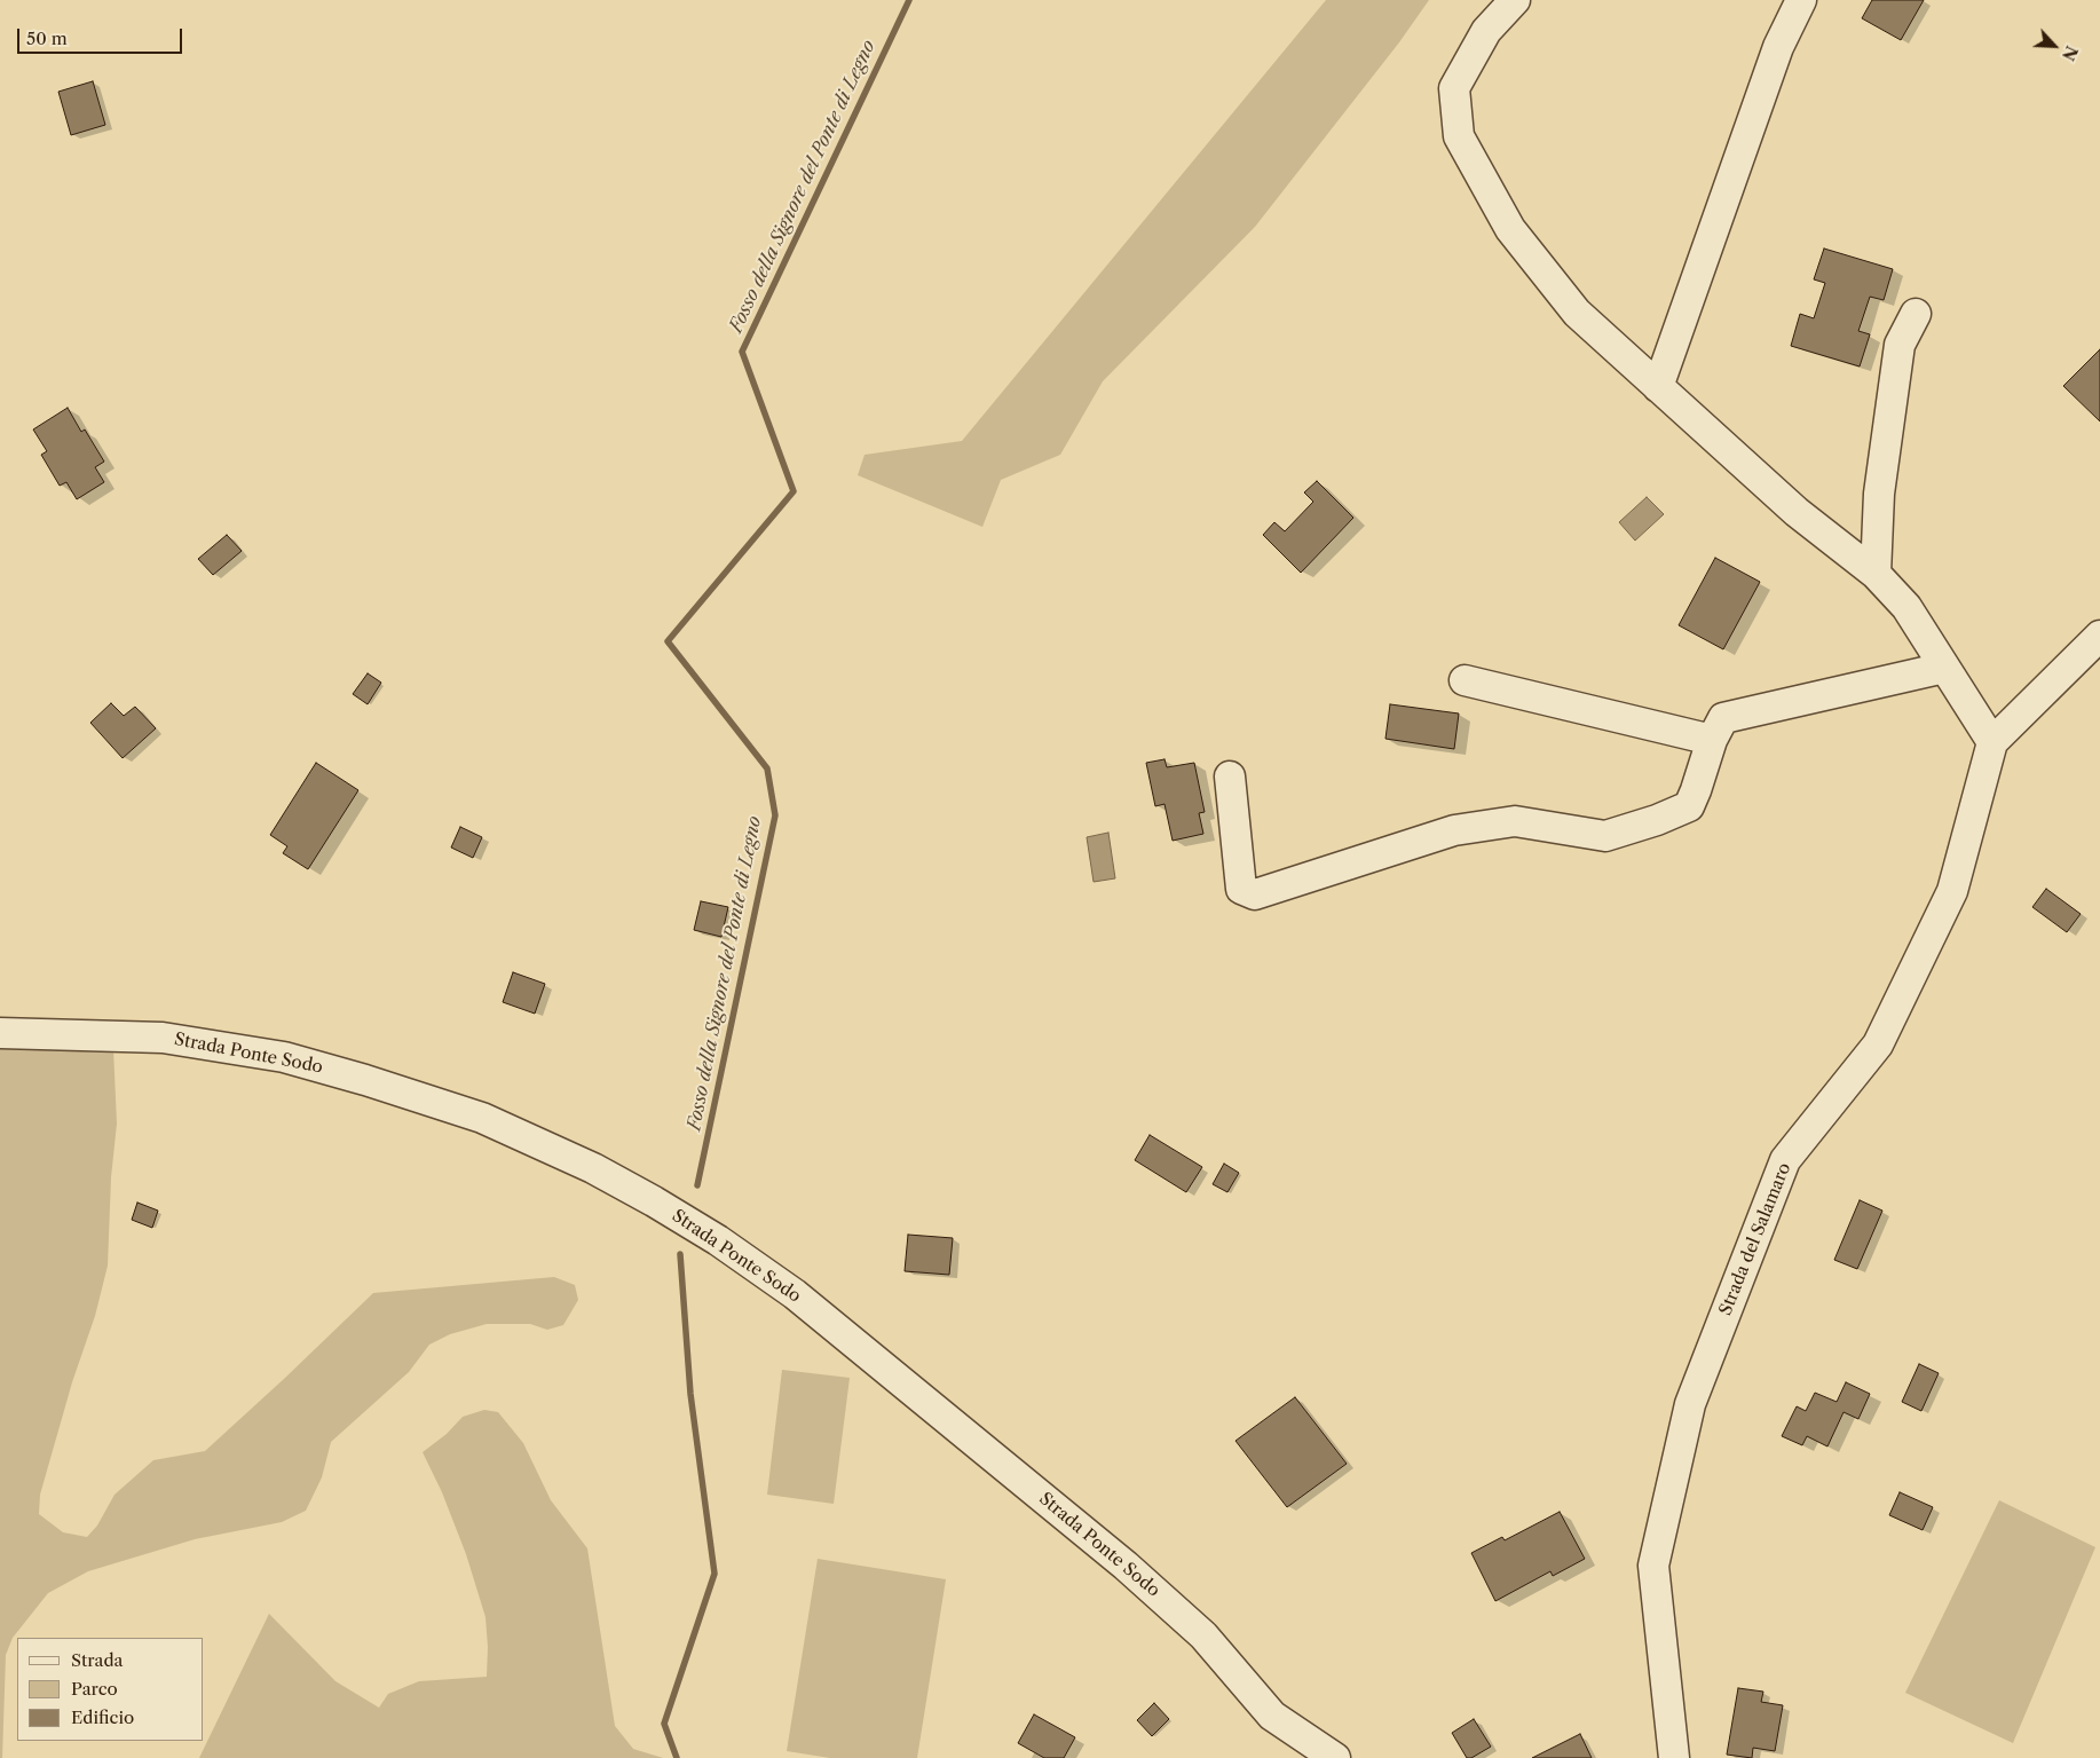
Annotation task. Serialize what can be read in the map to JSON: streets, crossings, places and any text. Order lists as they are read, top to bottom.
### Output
{
  "streets": {
    "street": ["Strada Ponte Sodo", "Strada del Salamaro"]
  },
  "water": ["Fosso della Signore del Ponte di Legno"],
  "legend": ["Strada", "Parco", "Edificio"],
  "scale_bar": "50 m",
  "north": "bottom right"
}
